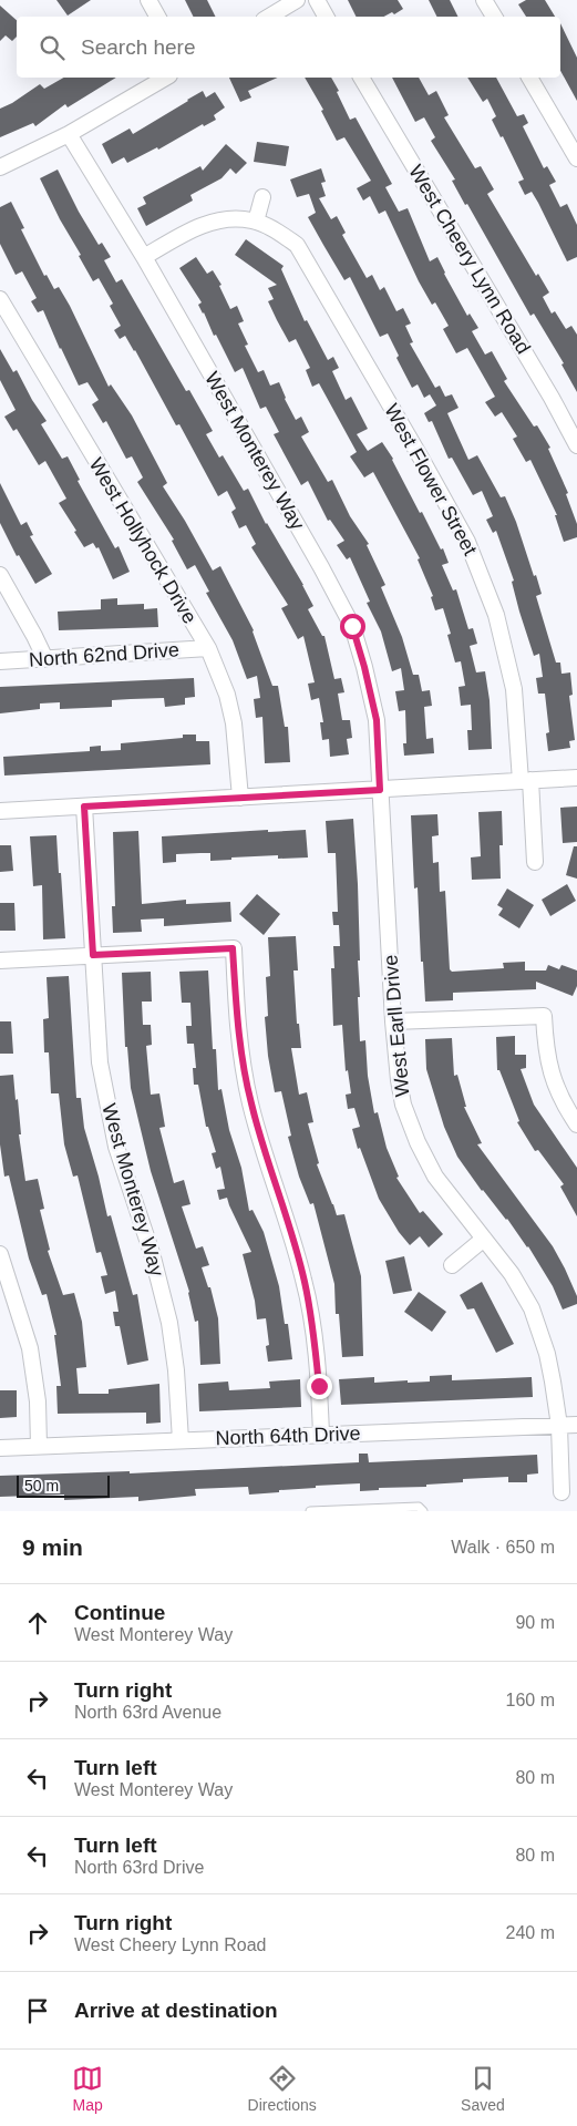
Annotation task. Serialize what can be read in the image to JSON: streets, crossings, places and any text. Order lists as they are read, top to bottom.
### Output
{
  "streets": {
    "street": [
      "West Cheery Lynn Road",
      "West Monterey Way",
      "West Flower Street",
      "West Hollyhock Drive",
      "North 62nd Drive",
      "West Earll Drive",
      "North 64th Drive"
    ]
  },
  "crossings": [
    ["West Monterey Way", "West Flower Street"],
    ["West Monterey Way", "West Earll Drive"],
    ["West Monterey Way", "North 64th Drive"],
    ["West Hollyhock Drive", "North 62nd Drive"],
    ["West Earll Drive", "North 64th Drive"]
  ],
  "scale_bar": "50 m",
  "page": {
    "search": "Search here",
    "scale": "50 m",
    "heading": ["9 min", "Walk · 650 m"],
    "list": [
      ["Continue", "West Monterey Way", "90 m"],
      ["Turn right", "North 63rd Avenue", "160 m"],
      ["Turn left", "West Monterey Way", "80 m"],
      ["Turn left", "North 63rd Drive", "80 m"],
      ["Turn right", "West Cheery Lynn Road", "240 m"],
      "Arrive at destination"
    ],
    "nav": ["Map", "Directions", "Saved"]
  }
}
